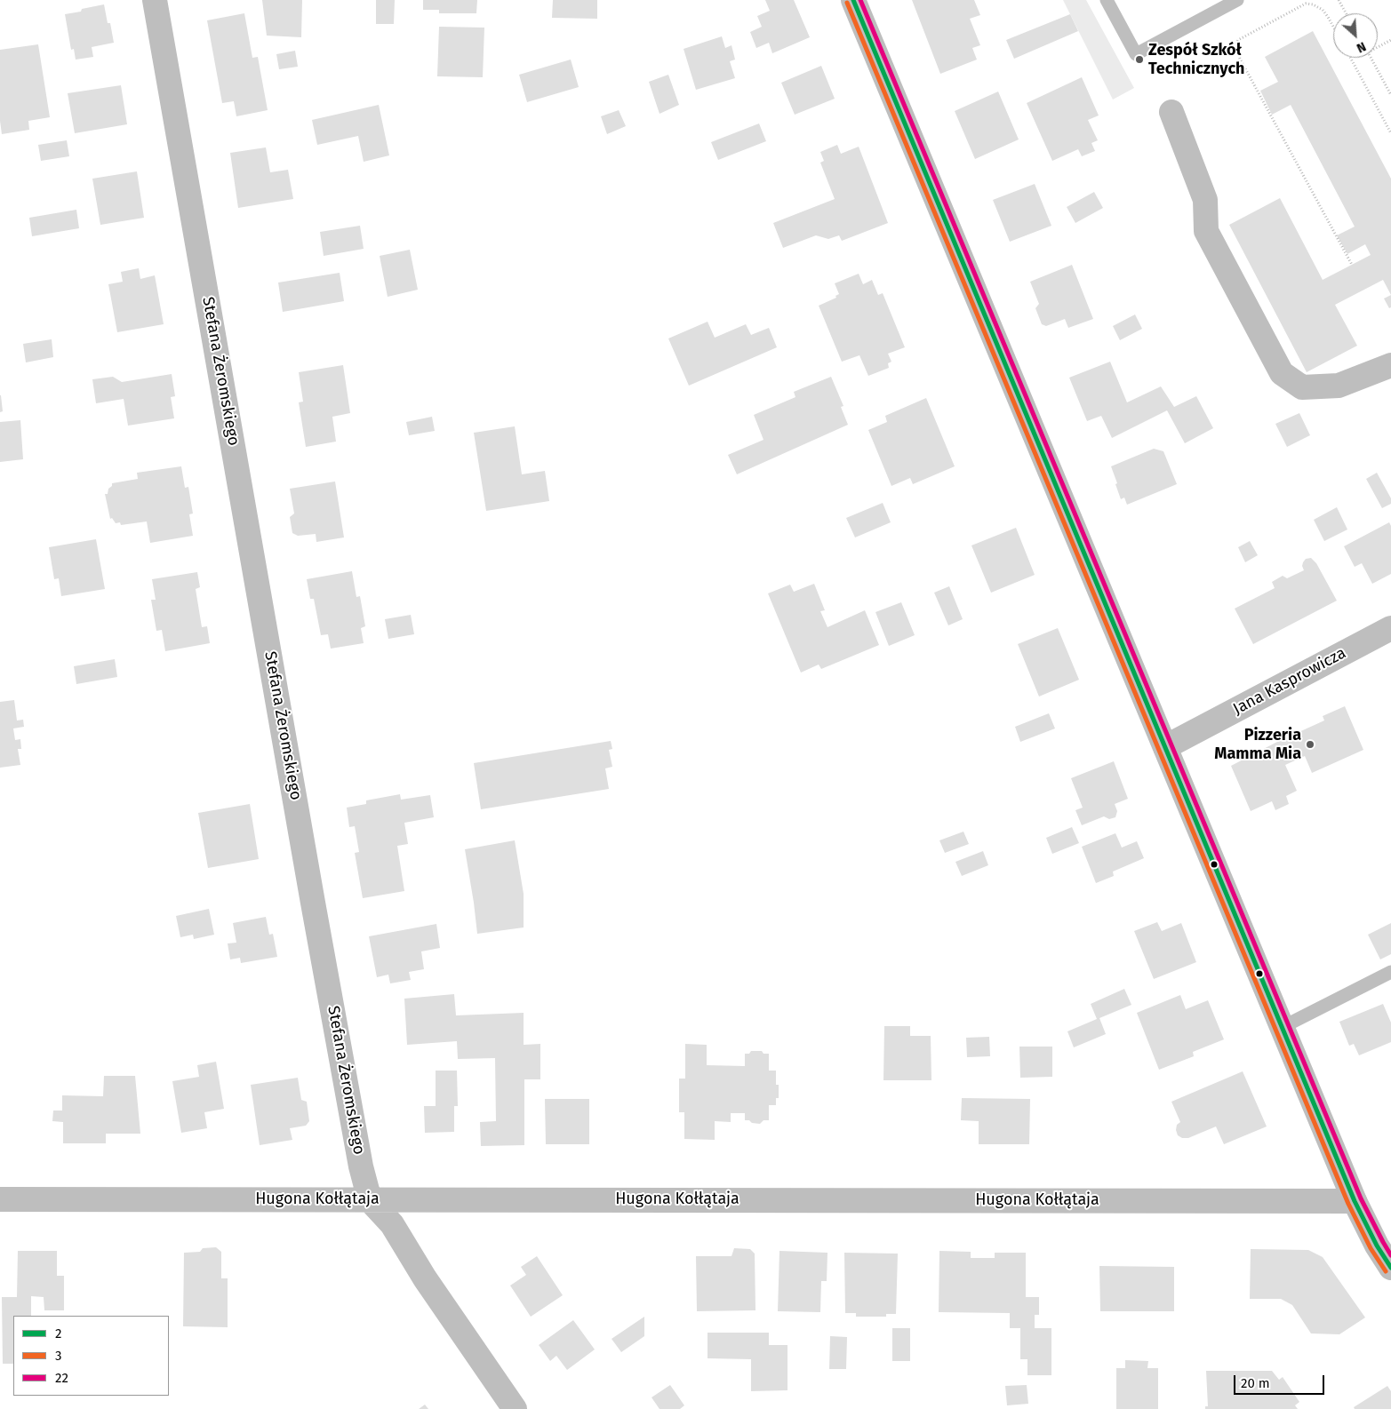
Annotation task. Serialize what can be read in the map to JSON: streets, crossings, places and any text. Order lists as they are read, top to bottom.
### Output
{
  "streets": {
    "street": ["Stefana Żeromskiego", "Jana Kasprowicza", "Hugona Kołłątaja"]
  },
  "crossings": [
    ["Stefana Żeromskiego", "Hugona Kołłątaja"]
  ],
  "places": ["Zespół Szkół Technicznych", "Pizzeria Mamma Mia"],
  "lines": ["transit line 2", "transit line 22", "transit line 3"],
  "legend": ["2", "3", "22"],
  "scale_bar": "20 m",
  "north": "bottom right"
}
